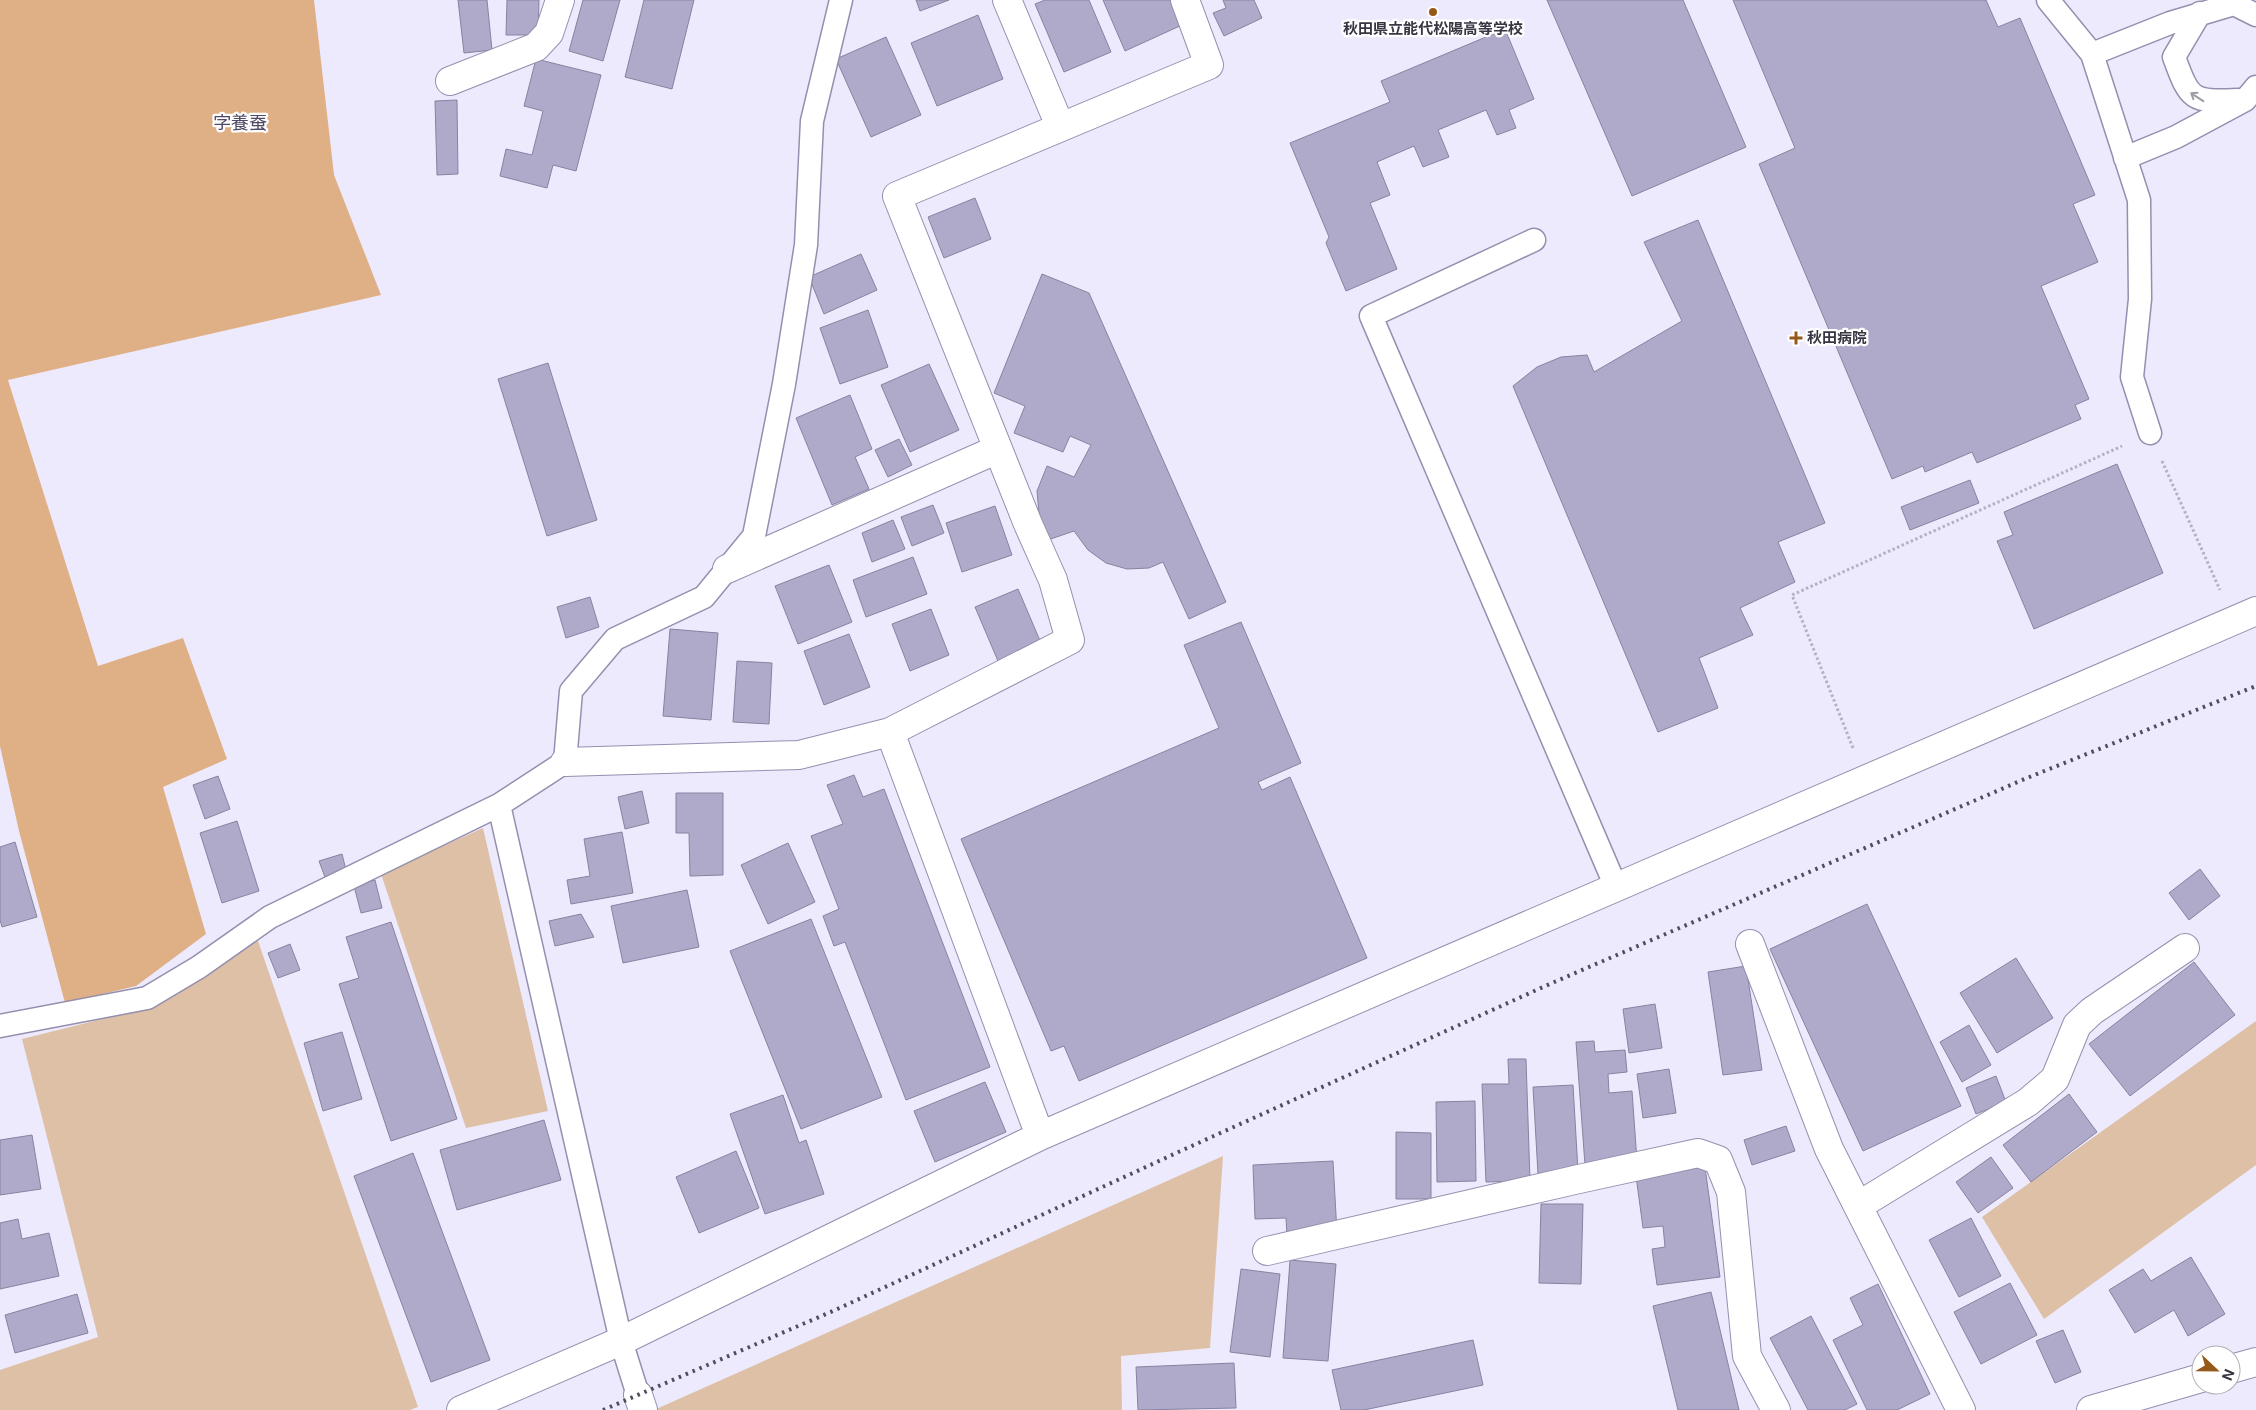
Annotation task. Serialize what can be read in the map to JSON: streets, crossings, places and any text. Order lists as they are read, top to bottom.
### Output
{
  "districts": ["字養蚕"],
  "places": {
    "other": ["秋田県立能代松陽高等学校"],
    "health": ["秋田病院"]
  },
  "north": "right"
}
